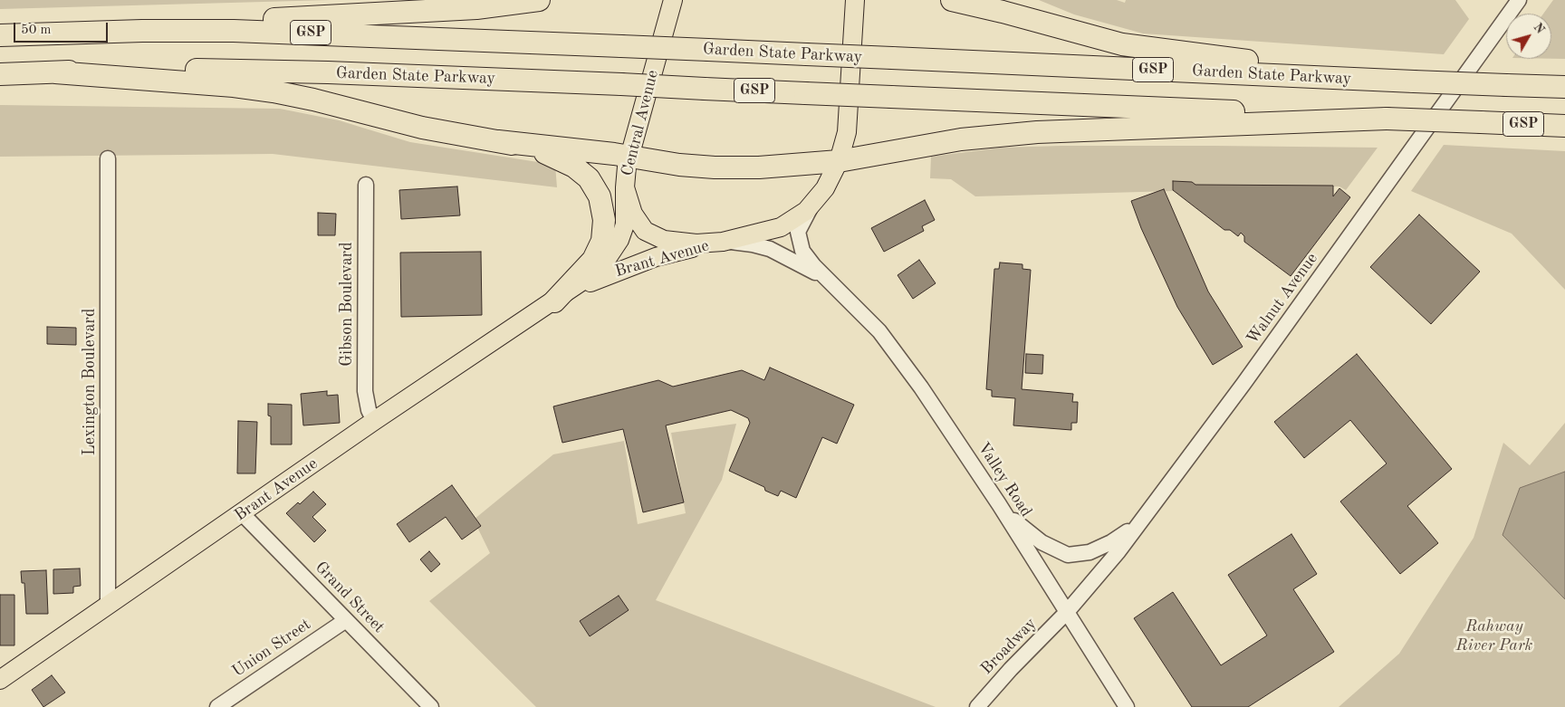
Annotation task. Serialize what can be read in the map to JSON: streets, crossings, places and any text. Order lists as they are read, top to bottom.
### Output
{
  "streets": {
    "highway": ["GSP", "Garden State Parkway"],
    "main road": ["Central Avenue", "Brant Avenue"],
    "street": [
      "Walnut Avenue",
      "Gibson Boulevard",
      "Lexington Boulevard",
      "Valley Road",
      "Grand Street",
      "Broadway",
      "Union Street"
    ]
  },
  "crossings": [
    ["Central Avenue", "Brant Avenue"],
    ["Central Avenue", "Valley Road"],
    ["Brant Avenue", "Gibson Boulevard"],
    ["Brant Avenue", "Lexington Boulevard"],
    ["Brant Avenue", "Valley Road"],
    ["Brant Avenue", "Grand Street"],
    ["Walnut Avenue", "Valley Road"],
    ["Walnut Avenue", "Broadway"],
    ["Valley Road", "Broadway"],
    ["Grand Street", "Union Street"]
  ],
  "parks": ["Rahway River Park"],
  "scale_bar": "50 m",
  "north": "top right"
}
